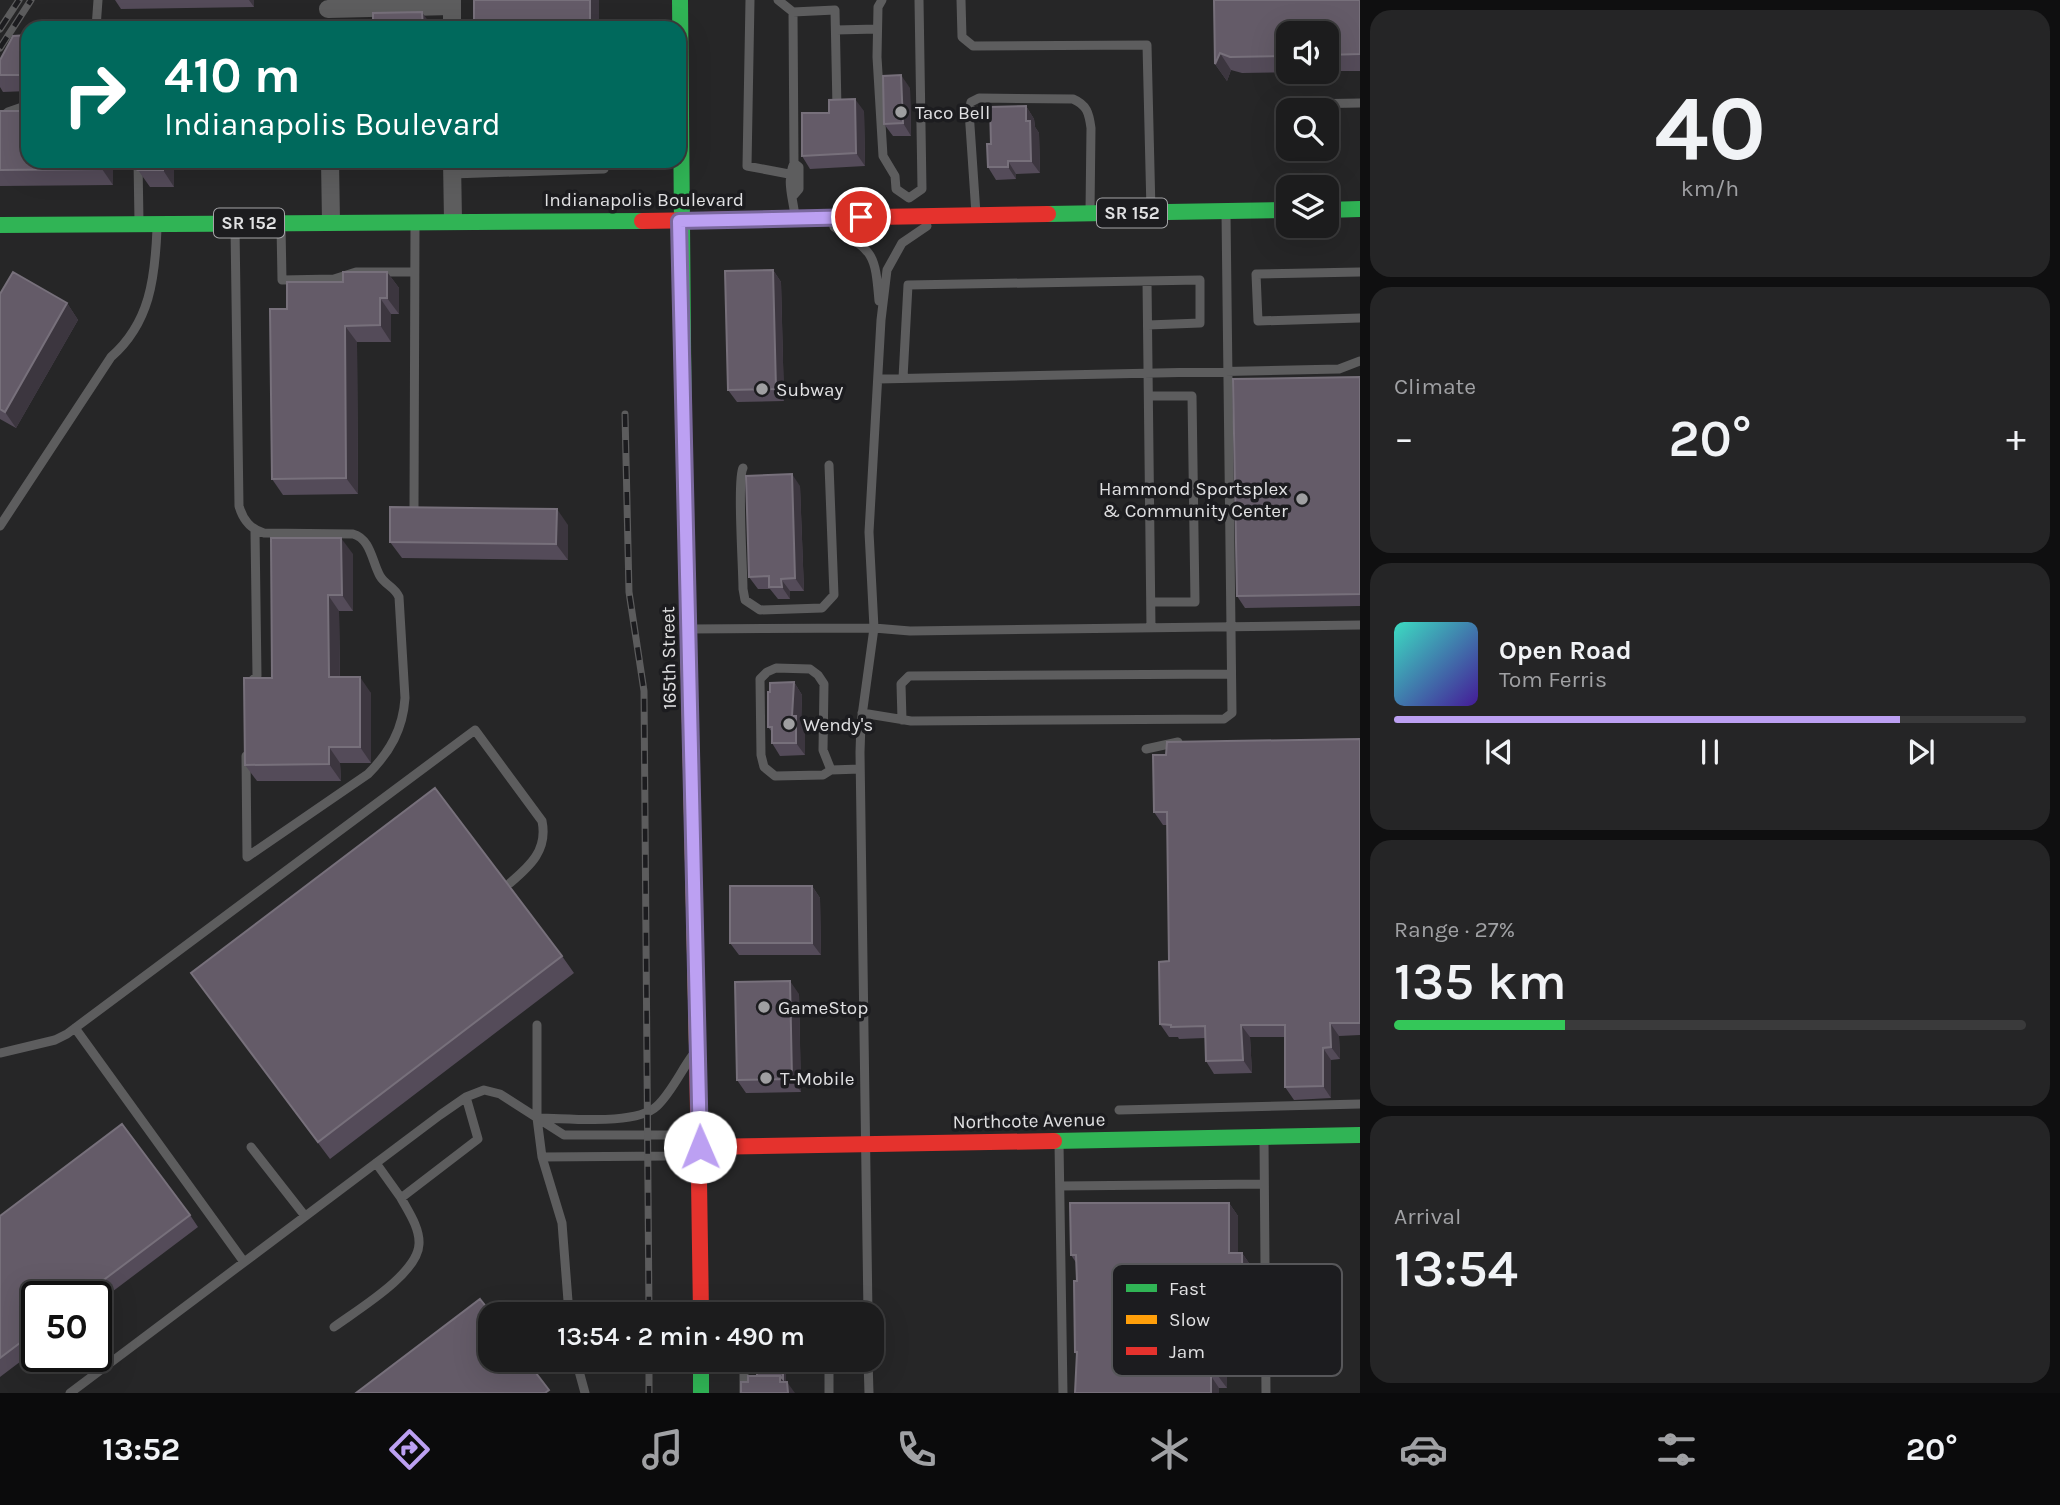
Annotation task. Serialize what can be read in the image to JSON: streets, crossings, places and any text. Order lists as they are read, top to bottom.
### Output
{
  "streets": {
    "main road": [
      "Indianapolis Boulevard",
      "SR 152",
      "165th Street",
      "Northcote Avenue"
    ]
  },
  "crossings": [
    ["Indianapolis Boulevard", "165th Street"],
    ["165th Street", "Northcote Avenue"]
  ],
  "places": [
    "Taco Bell",
    "Subway",
    "Hammond Sportsplex & Community Center",
    "Wendy's",
    "GameStop",
    "T-Mobile"
  ],
  "legend": ["Fast", "Slow", "Jam"],
  "page": {
    "tile": [
      ["40", "km/h"],
      "Climate",
      ["Range · 27%", "135 km"],
      ["Arrival", "13:54"]
    ],
    "turn": ["410 m", "Indianapolis Boulevard"],
    "heat": ["−", "20°", "+"],
    "song": ["Open Road", "Tom Ferris"],
    "limit": "50",
    "trip": "13:54 · 2 min · 490 m",
    "tabs": ["13:52", "20°"]
  }
}
